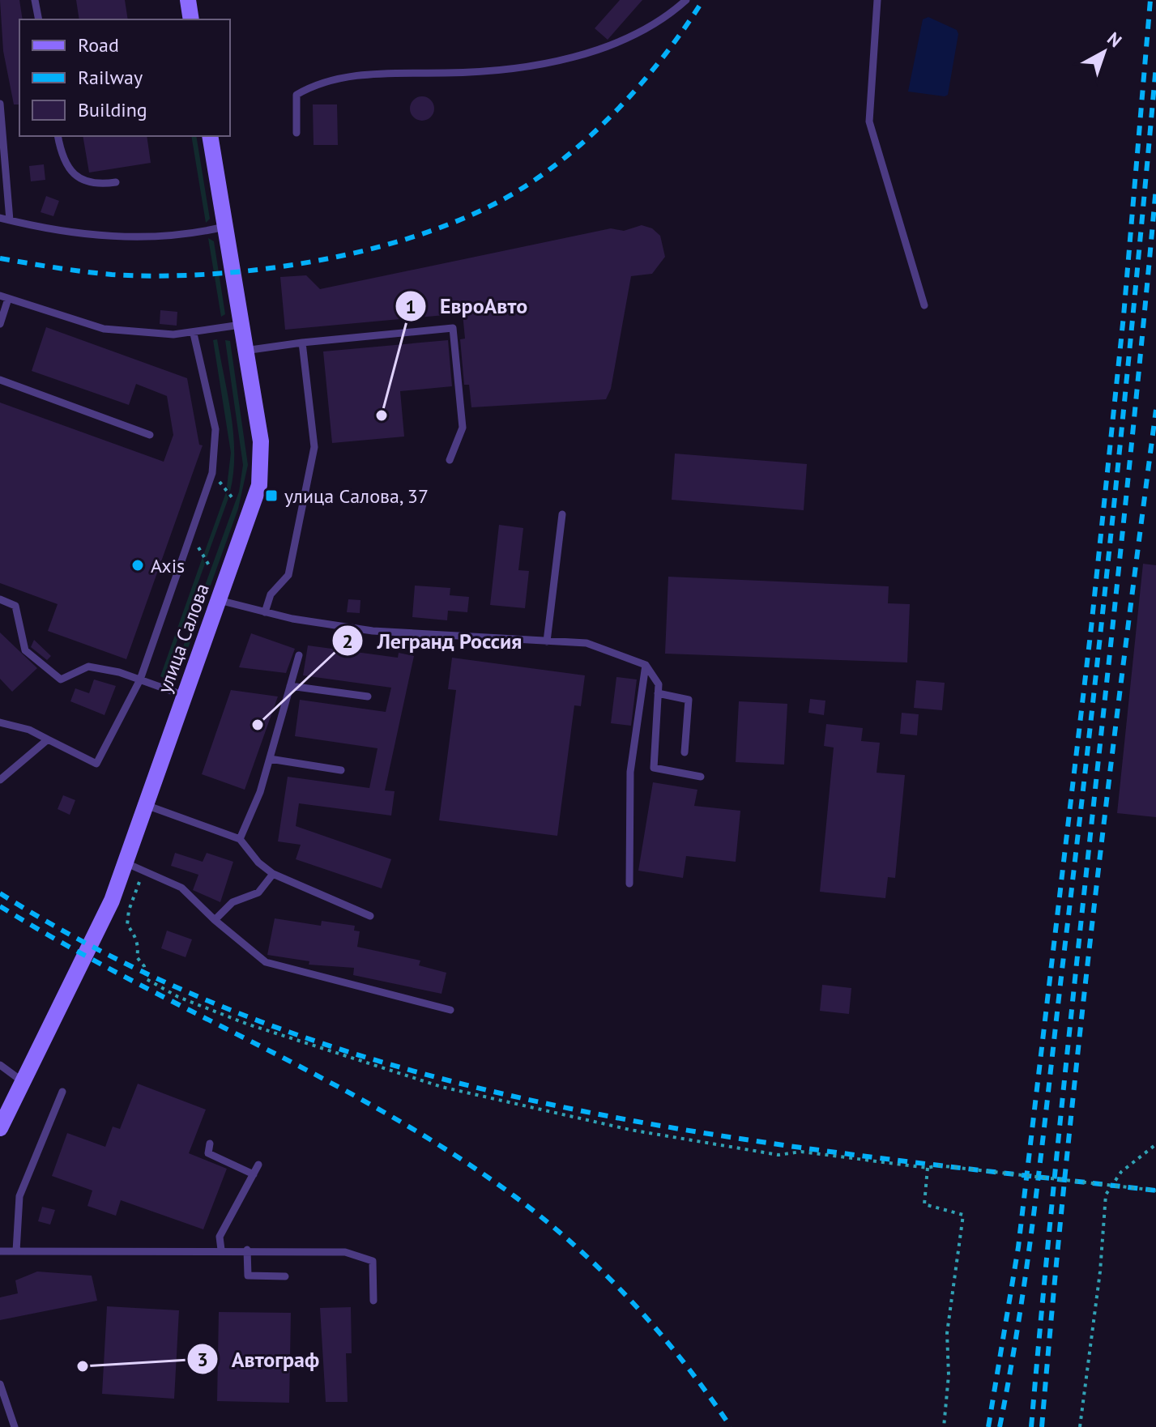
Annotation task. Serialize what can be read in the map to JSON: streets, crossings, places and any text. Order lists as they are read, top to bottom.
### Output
{
  "streets": {
    "street": ["улица Салова"]
  },
  "places": {
    "other": [
      "ЕвроАвто",
      "Axis",
      "Легранд Россия",
      "Автограф"
    ],
    "transit": ["улица Салова, 37"]
  },
  "legend": ["Road", "Railway", "Building"],
  "north": "top right"
}
